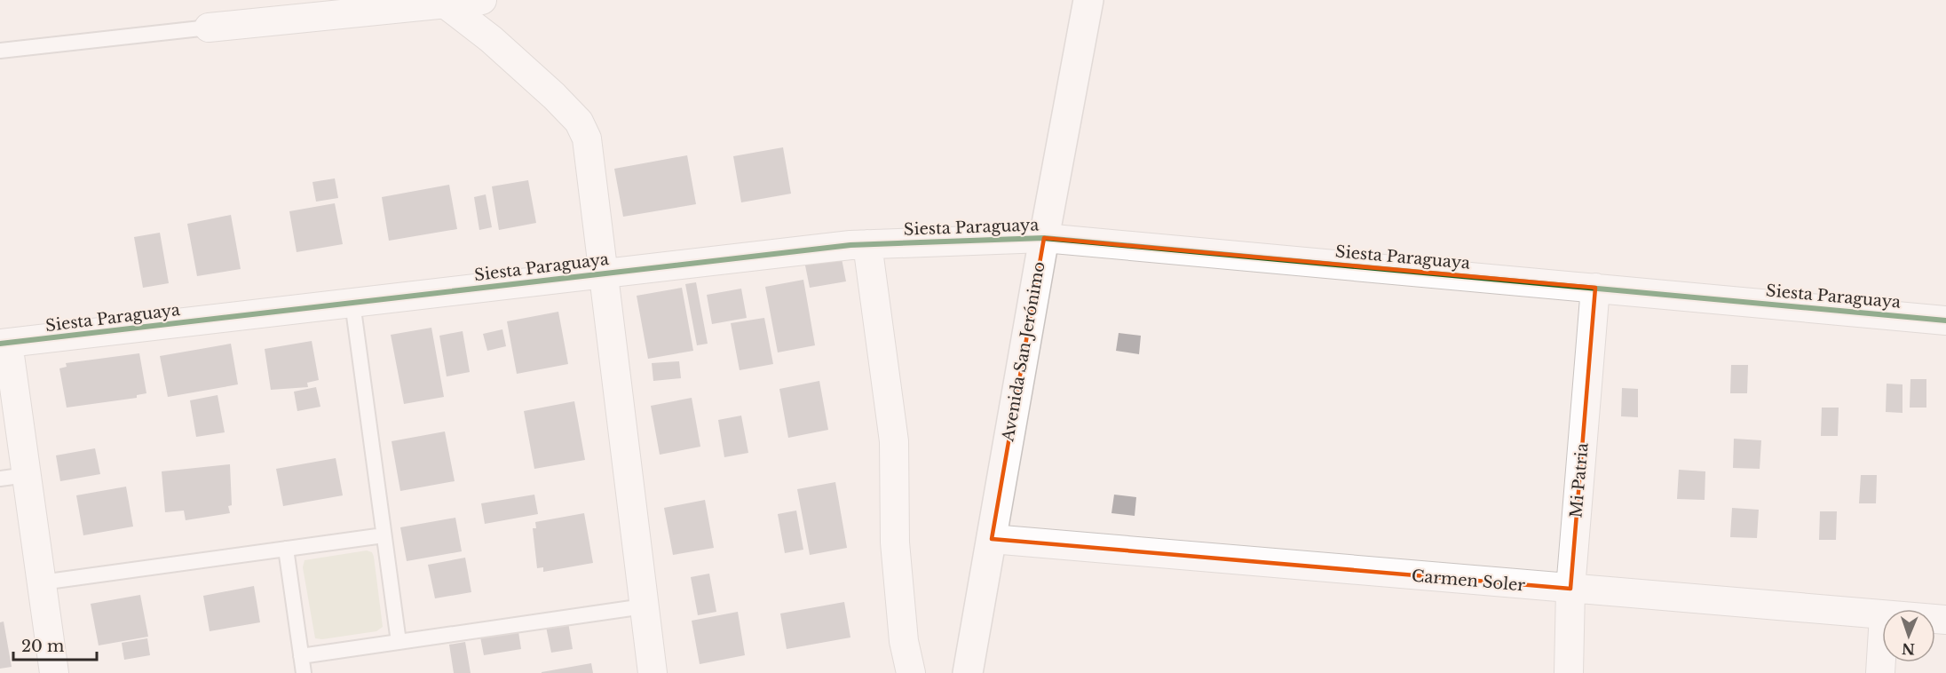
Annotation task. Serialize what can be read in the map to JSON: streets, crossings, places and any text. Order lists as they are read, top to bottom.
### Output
{
  "streets": {
    "street": [
      "Siesta Paraguaya",
      "Avenida San Jerónimo",
      "Mi Patria",
      "Carmen Soler"
    ]
  },
  "crossings": [
    ["Siesta Paraguaya", "Avenida San Jerónimo"],
    ["Siesta Paraguaya", "Mi Patria"],
    ["Avenida San Jerónimo", "Carmen Soler"],
    ["Mi Patria", "Carmen Soler"]
  ],
  "scale_bar": "20 m",
  "north": "bottom"
}
